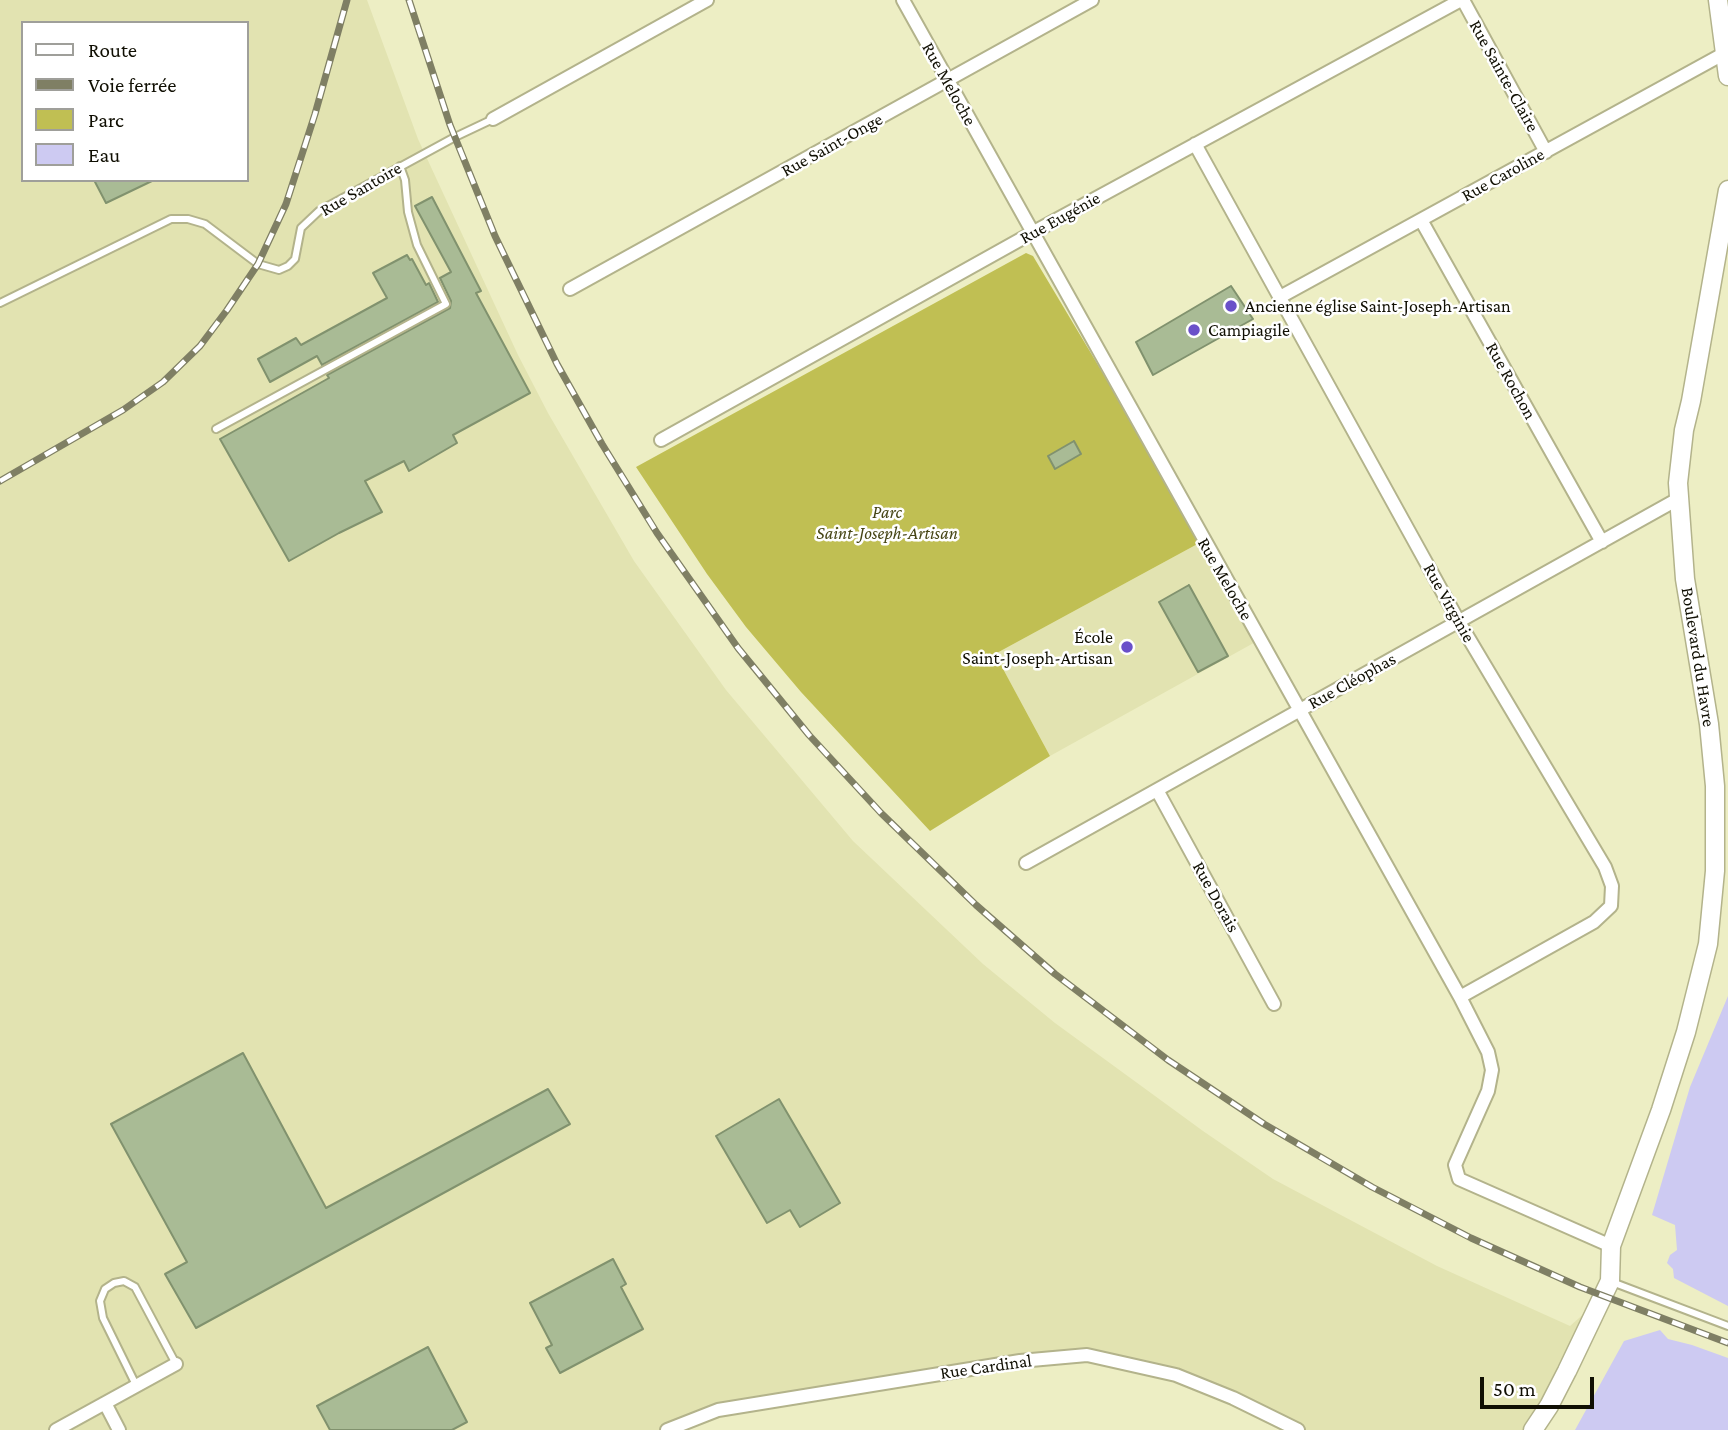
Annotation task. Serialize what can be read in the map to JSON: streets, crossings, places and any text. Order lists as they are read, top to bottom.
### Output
{
  "streets": {
    "street": [
      "Rue Sainte-Claire",
      "Rue Meloche",
      "Rue Saint-Onge",
      "Rue Caroline",
      "Rue Santoire",
      "Rue Eugénie",
      "Rue Rochon",
      "Rue Virginie",
      "Boulevard du Havre",
      "Rue Cléophas",
      "Rue Dorais",
      "Rue Cardinal"
    ]
  },
  "crossings": [
    ["Rue Sainte-Claire", "Rue Caroline"],
    ["Rue Sainte-Claire", "Rue Eugénie"],
    ["Rue Meloche", "Rue Saint-Onge"],
    ["Rue Meloche", "Rue Eugénie"],
    ["Rue Meloche", "Rue Virginie"],
    ["Rue Meloche", "Boulevard du Havre"],
    ["Rue Meloche", "Rue Cléophas"],
    ["Rue Caroline", "Rue Rochon"],
    ["Rue Caroline", "Rue Virginie"],
    ["Rue Eugénie", "Rue Virginie"],
    ["Rue Rochon", "Rue Cléophas"],
    ["Rue Virginie", "Rue Cléophas"],
    ["Boulevard du Havre", "Rue Cléophas"],
    ["Rue Cléophas", "Rue Dorais"]
  ],
  "parks": ["Parc Saint-Joseph-Artisan"],
  "places": ["Ancienne église Saint-Joseph-Artisan", "Campiagile", "École Saint-Joseph-Artisan"],
  "legend": [
    "Route",
    "Voie ferrée",
    "Parc",
    "Eau"
  ],
  "scale_bar": "50 m"
}
